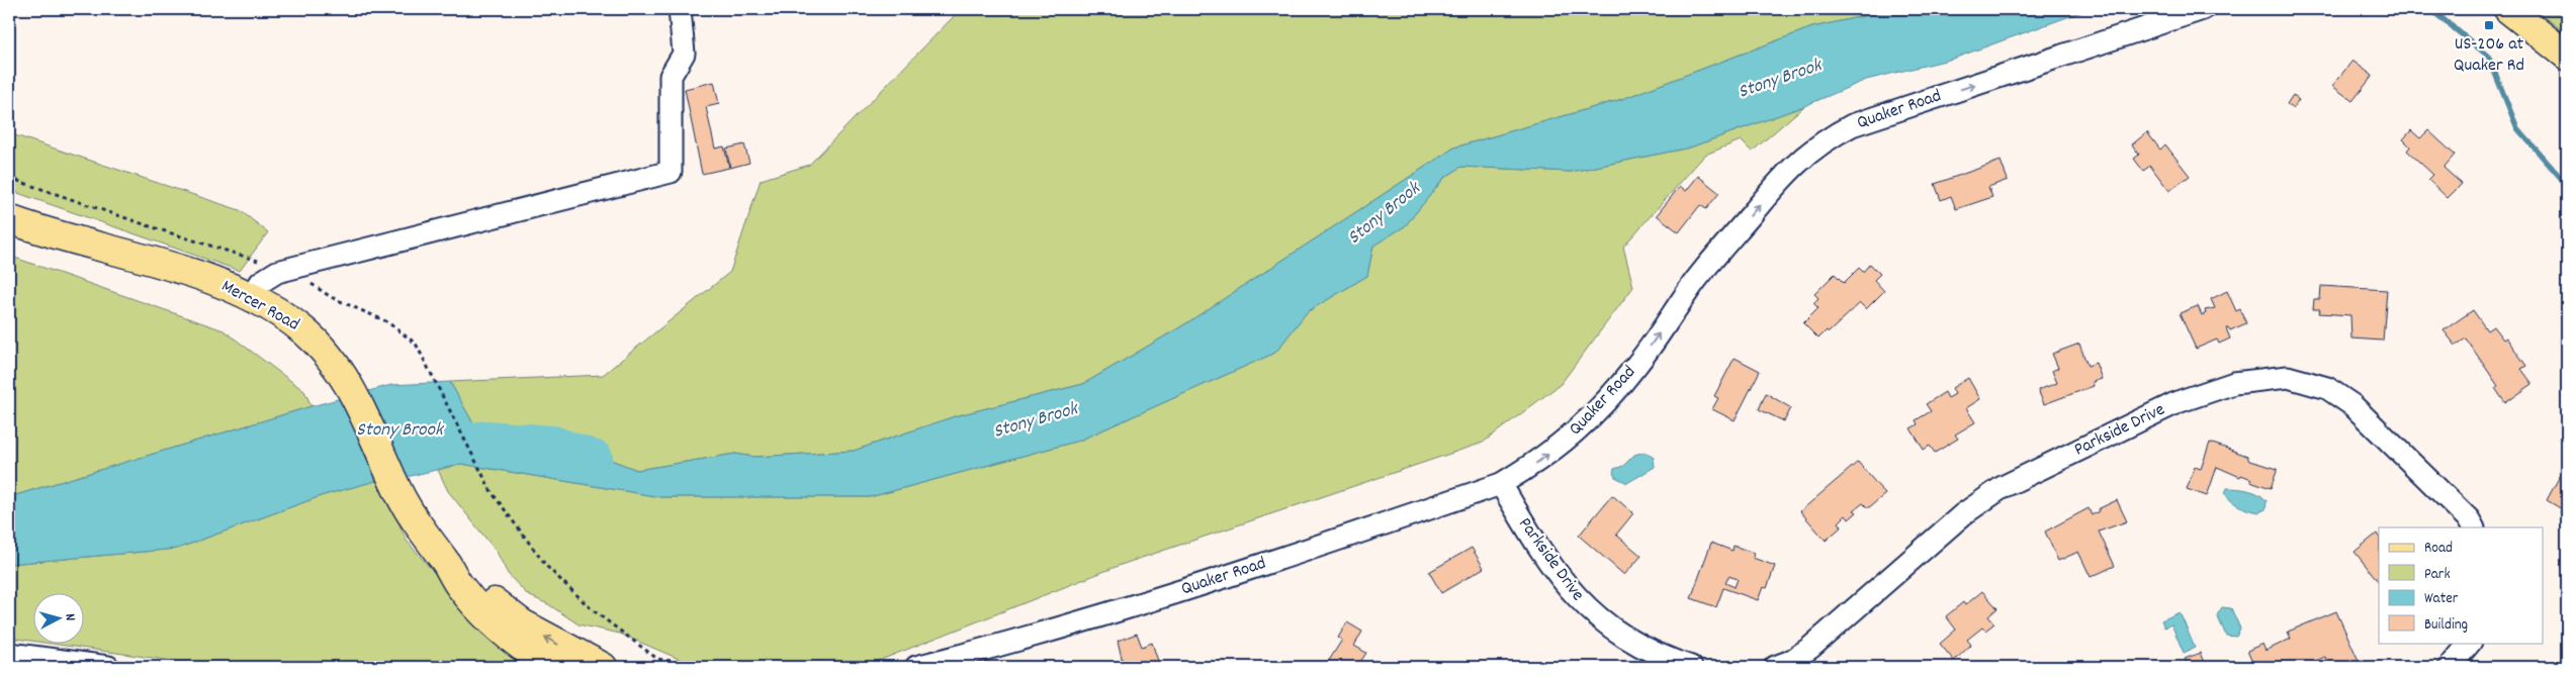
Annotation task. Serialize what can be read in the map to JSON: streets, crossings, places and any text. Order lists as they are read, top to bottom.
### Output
{
  "streets": {
    "main road": ["Mercer Road"],
    "street": ["Quaker Road", "Parkside Drive"]
  },
  "crossings": [
    ["Quaker Road", "Parkside Drive"]
  ],
  "one_way": ["Quaker Road"],
  "water": ["Stony Brook"],
  "places": {
    "transit": ["US-206 at Quaker Rd"]
  },
  "legend": [
    "Road",
    "Park",
    "Water",
    "Building"
  ],
  "north": "right"
}
